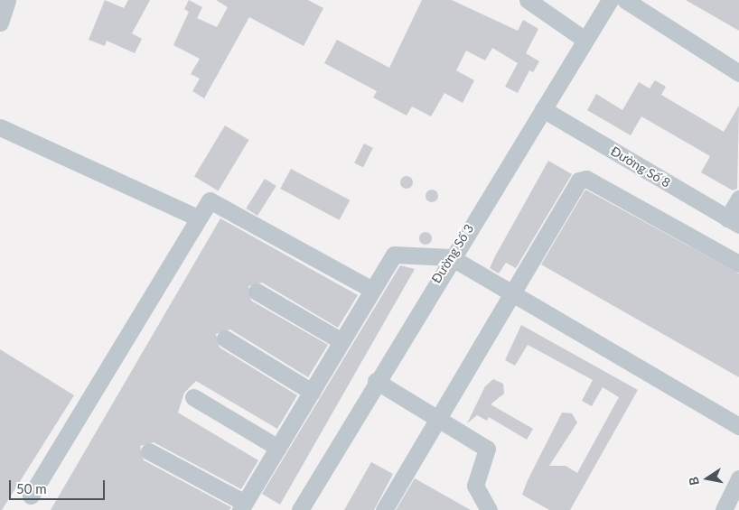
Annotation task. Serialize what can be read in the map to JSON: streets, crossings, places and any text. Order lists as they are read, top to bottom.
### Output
{
  "streets": {
    "street": ["Đường Số 8", "Đường Số 3"]
  },
  "crossings": [
    ["Đường Số 8", "Đường Số 3"]
  ],
  "scale_bar": "50 m",
  "north": "left"
}
